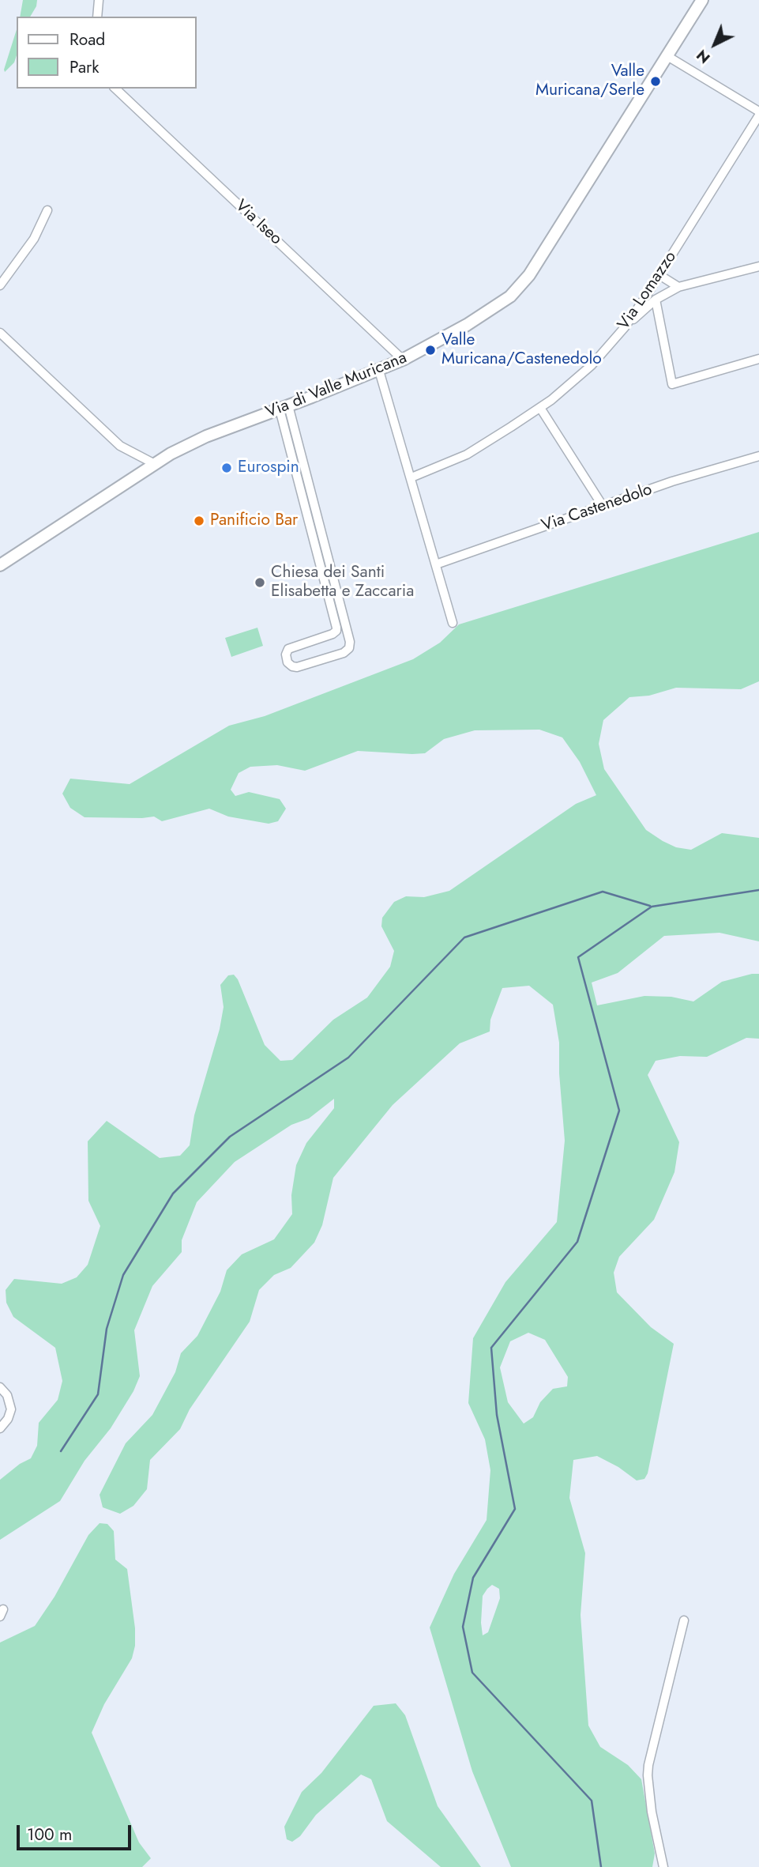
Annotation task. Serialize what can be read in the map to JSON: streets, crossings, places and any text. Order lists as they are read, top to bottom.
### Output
{
  "streets": {
    "street": [
      "Via Iseo",
      "Via Lomazzo",
      "Via di Valle Muricana",
      "Via Castenedolo"
    ]
  },
  "crossings": [
    ["Via Iseo", "Via di Valle Muricana"]
  ],
  "places": [
    "Valle Muricana/Serle",
    "Valle Muricana/Castenedolo",
    "Eurospin",
    "Panificio Bar",
    "Chiesa dei Santi Elisabetta e Zaccaria"
  ],
  "legend": ["Road", "Park"],
  "scale_bar": "100 m",
  "north": "bottom left"
}
